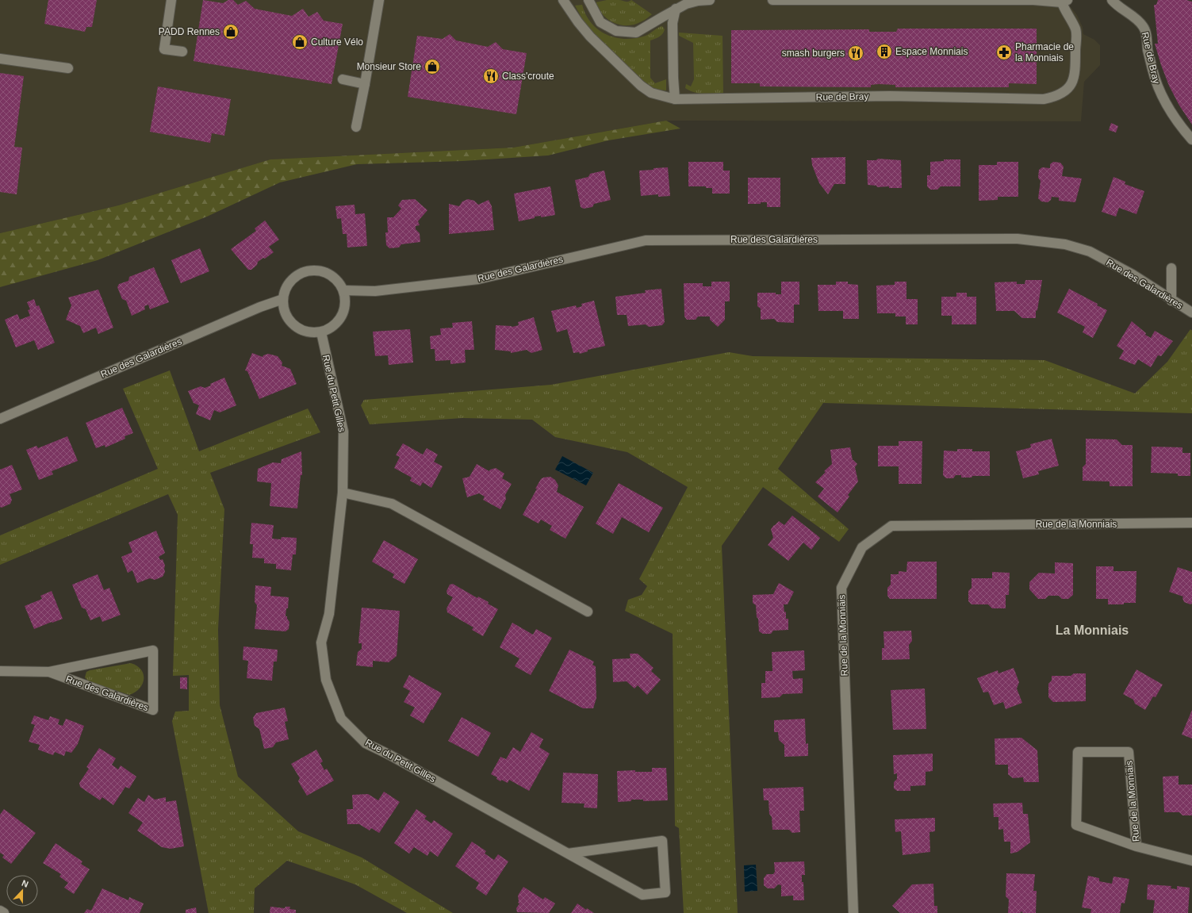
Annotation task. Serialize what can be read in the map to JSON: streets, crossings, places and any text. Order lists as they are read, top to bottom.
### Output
{
  "streets": {
    "street": [
      "Rue de Bray",
      "Rue des Galardières",
      "Rue du Petit Gilles",
      "Rue de la Monniais"
    ]
  },
  "crossings": [
    ["Rue des Galardières", "Rue du Petit Gilles"]
  ],
  "districts": ["La Monniais"],
  "places": {
    "shop": ["PADD Rennes", "Culture Vélo", "Monsieur Store"],
    "building": ["Espace Monniais"],
    "pharmacy": ["Pharmacie de la Monniais"],
    "restaurant": ["smash burgers", "Class'croute"]
  },
  "north": "top"
}
